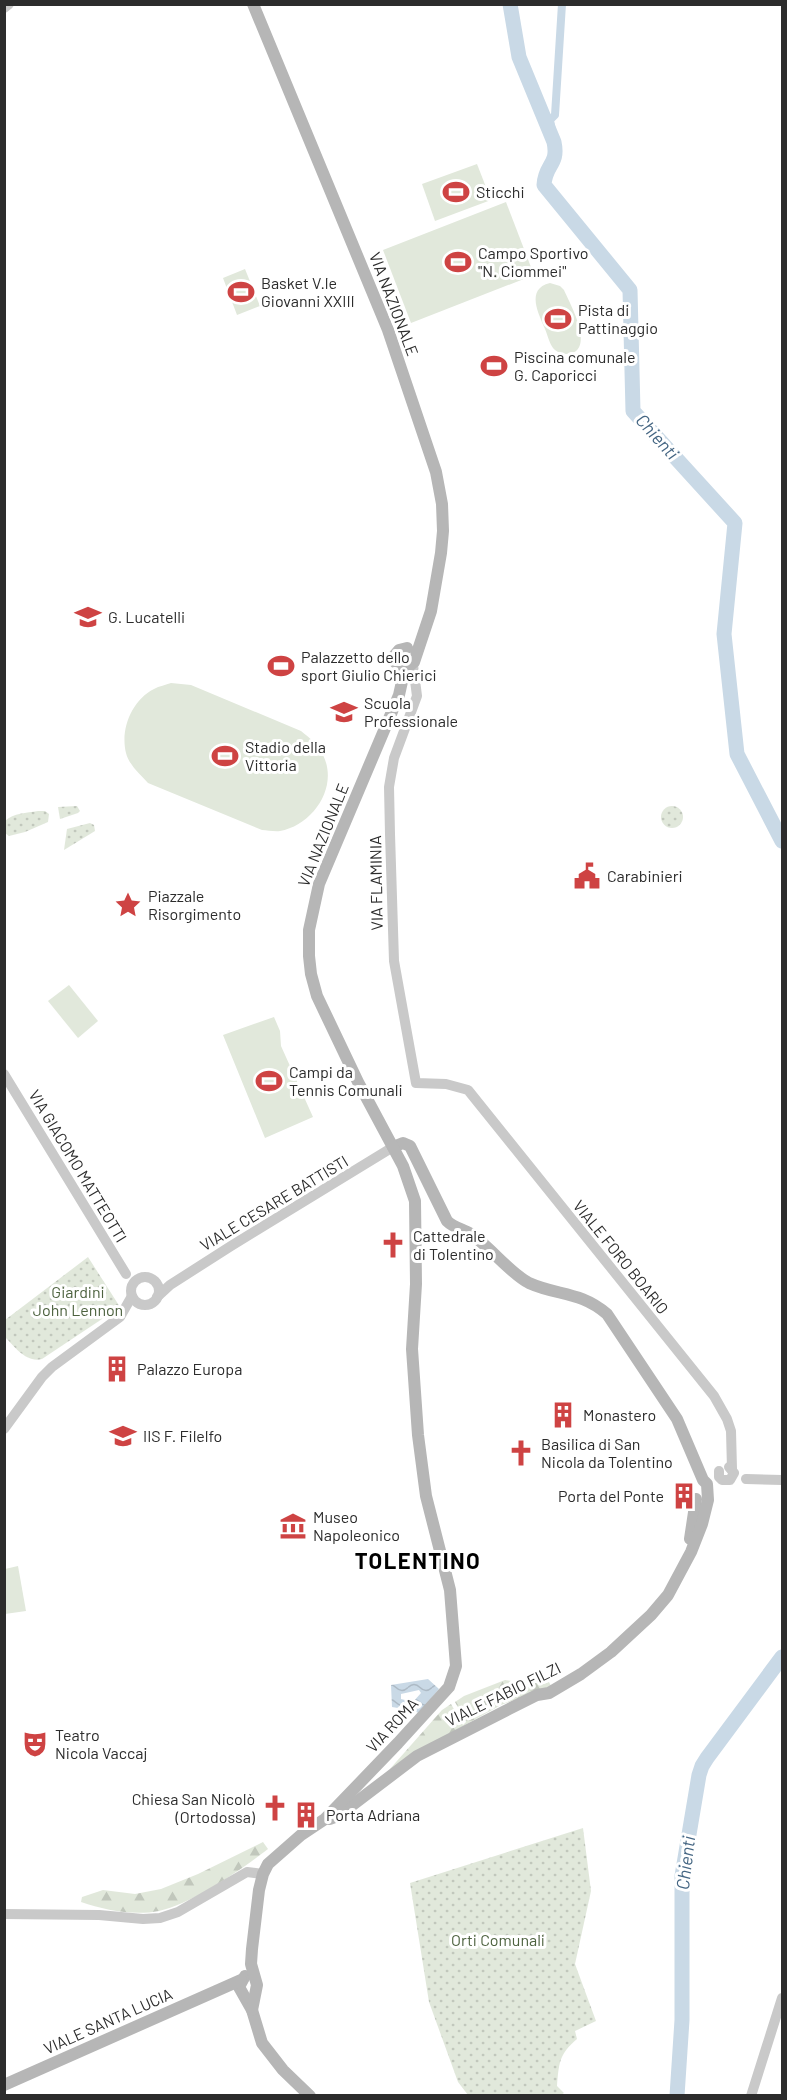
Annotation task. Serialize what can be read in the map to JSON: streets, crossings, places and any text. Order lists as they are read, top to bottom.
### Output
{
  "streets": {
    "main road": [
      "VIA NAZIONALE",
      "VIALE FABIO FILZI",
      "VIA ROMA",
      "VIALE SANTA LUCIA"
    ],
    "street": [
      "VIA FLAMINIA",
      "VIA GIACOMO MATTEOTTI",
      "VIALE CESARE BATTISTI",
      "VIALE FORO BOARIO"
    ]
  },
  "crossings": [
    ["VIA NAZIONALE", "VIA FLAMINIA"],
    ["VIA NAZIONALE", "VIALE CESARE BATTISTI"],
    ["VIA NAZIONALE", "VIA ROMA"],
    ["VIA FLAMINIA", "VIALE FORO BOARIO"],
    ["VIA GIACOMO MATTEOTTI", "VIALE CESARE BATTISTI"],
    ["VIALE FABIO FILZI", "VIA ROMA"]
  ],
  "districts": ["TOLENTINO"],
  "water": ["Chienti"],
  "parks": ["Giardini John Lennon", "Orti Comunali"],
  "places": {
    "sports": [
      "Sticchi",
      "Campo Sportivo \"N. Ciommei\"",
      "Basket V.le Giovanni XXIII",
      "Pista di Pattinaggio",
      "Piscina comunale G. Caporicci",
      "Palazzetto dello sport Giulio Chierici",
      "Stadio della Vittoria",
      "Campi da Tennis Comunali"
    ],
    "school or university": ["G. Lucatelli", "Scuola Professionale", "IIS F. Filelfo"],
    "public building": ["Carabinieri"],
    "place": ["Piazzale Risorgimento"],
    "church": ["Cattedrale di Tolentino", "Basilica di San Nicola da Tolentino", "Chiesa San Nicolò (Ortodossa)"],
    "building": [
      "Palazzo Europa",
      "Monastero",
      "Porta del Ponte",
      "Porta Adriana"
    ],
    "museum": ["Museo Napoleonico"],
    "theatre": ["Teatro Nicola Vaccaj"]
  }
}
